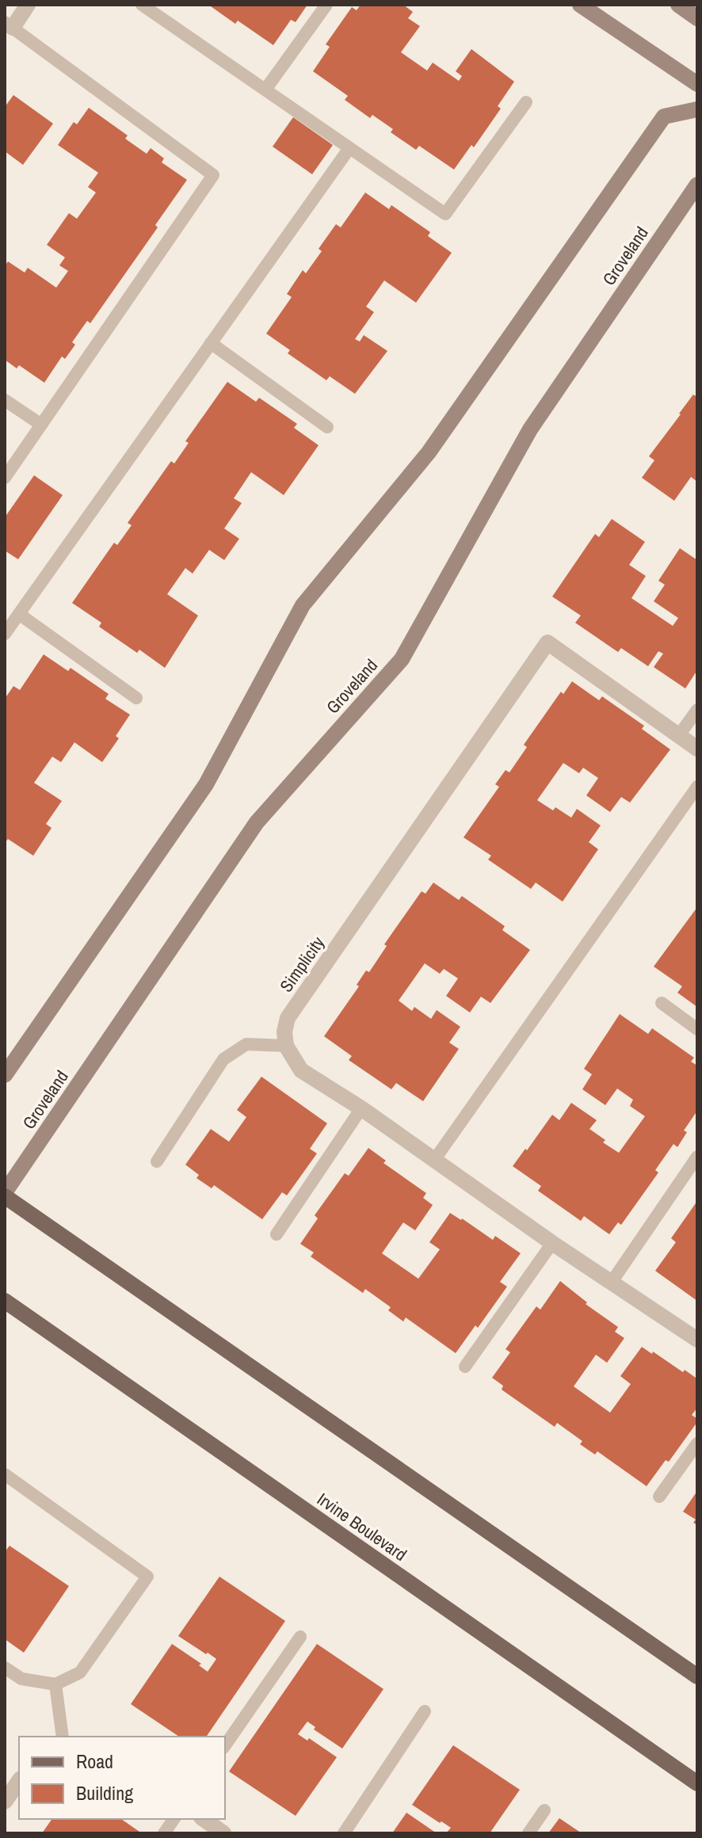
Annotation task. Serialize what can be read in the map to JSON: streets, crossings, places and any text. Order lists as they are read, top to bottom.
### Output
{
  "streets": {
    "main road": ["Irvine Boulevard"],
    "street": ["Groveland", "Simplicity"]
  },
  "legend": ["Road", "Building"]
}
